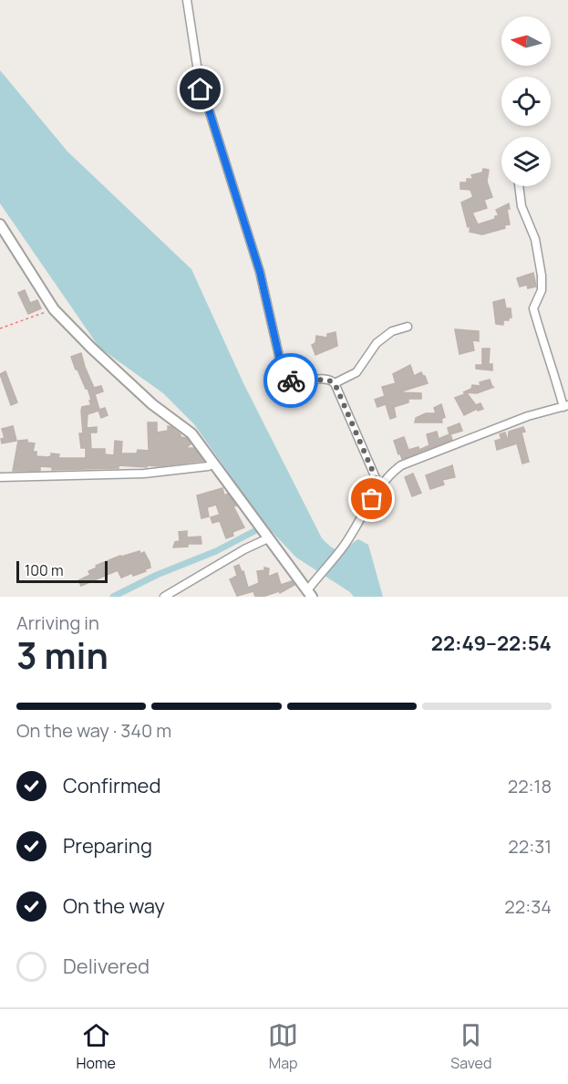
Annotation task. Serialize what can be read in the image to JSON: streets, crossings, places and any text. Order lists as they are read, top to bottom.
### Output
{
  "scale_bar": "100 m",
  "north": "left",
  "page": {
    "scale": "100 m",
    "heading": ["3 min", "Arriving in", "22:49–22:54"],
    "bar": "On the way · 340 m",
    "list": [
      ["Confirmed", "22:18"],
      ["Preparing", "22:31"],
      ["On the way", "22:34"],
      "Delivered"
    ],
    "tabs": ["Home", "Map", "Saved"]
  }
}
